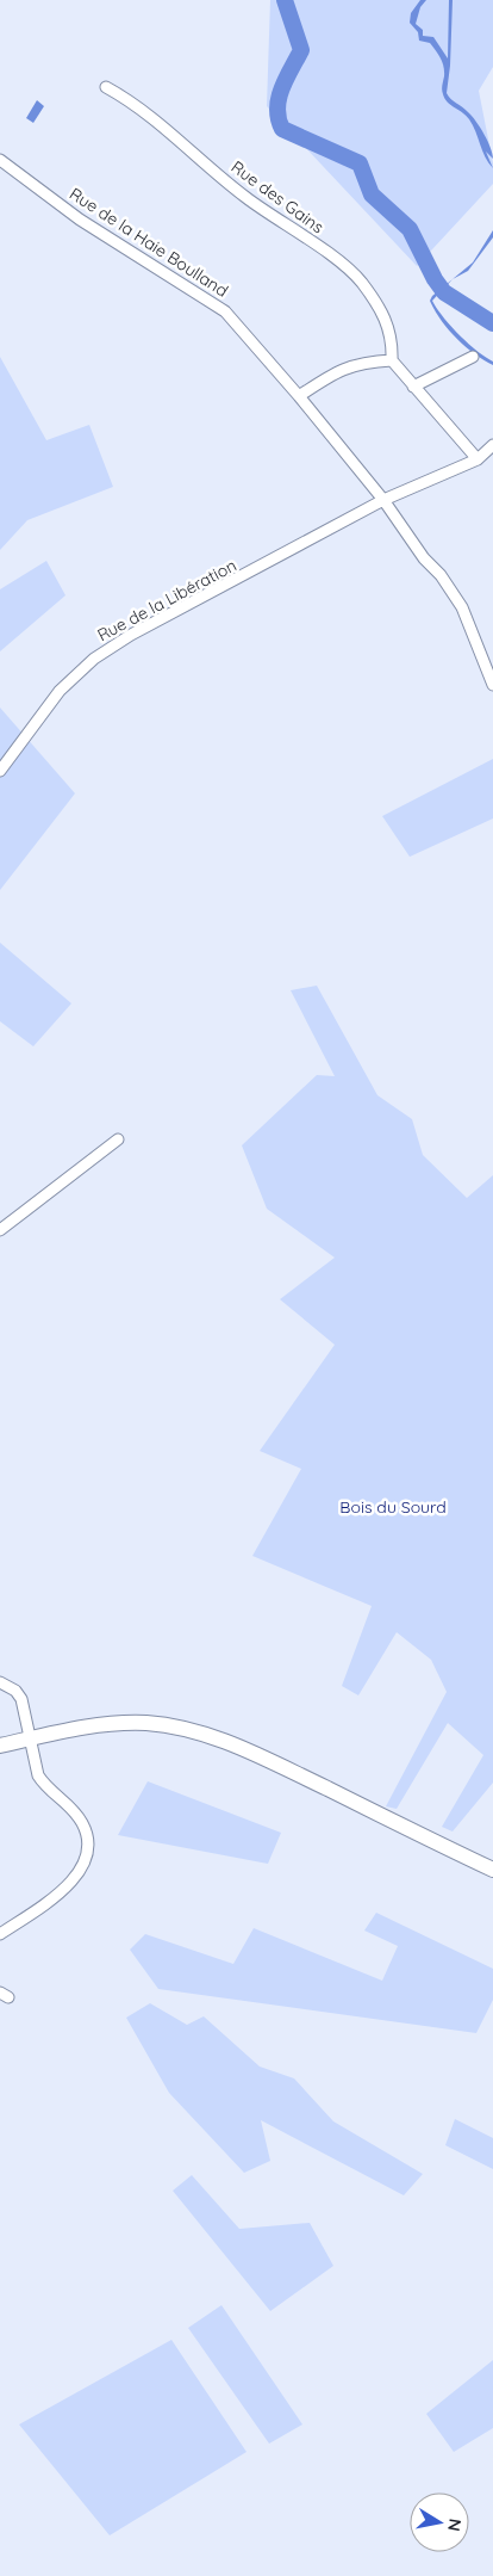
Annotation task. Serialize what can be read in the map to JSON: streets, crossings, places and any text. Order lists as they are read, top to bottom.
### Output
{
  "streets": {
    "street": ["Rue des Gains", "Rue de la Haie Boulland", "Rue de la Libération"]
  },
  "crossings": [
    ["Rue de la Haie Boulland", "Rue de la Libération"]
  ],
  "parks": ["Bois du Sourd"],
  "north": "right"
}
